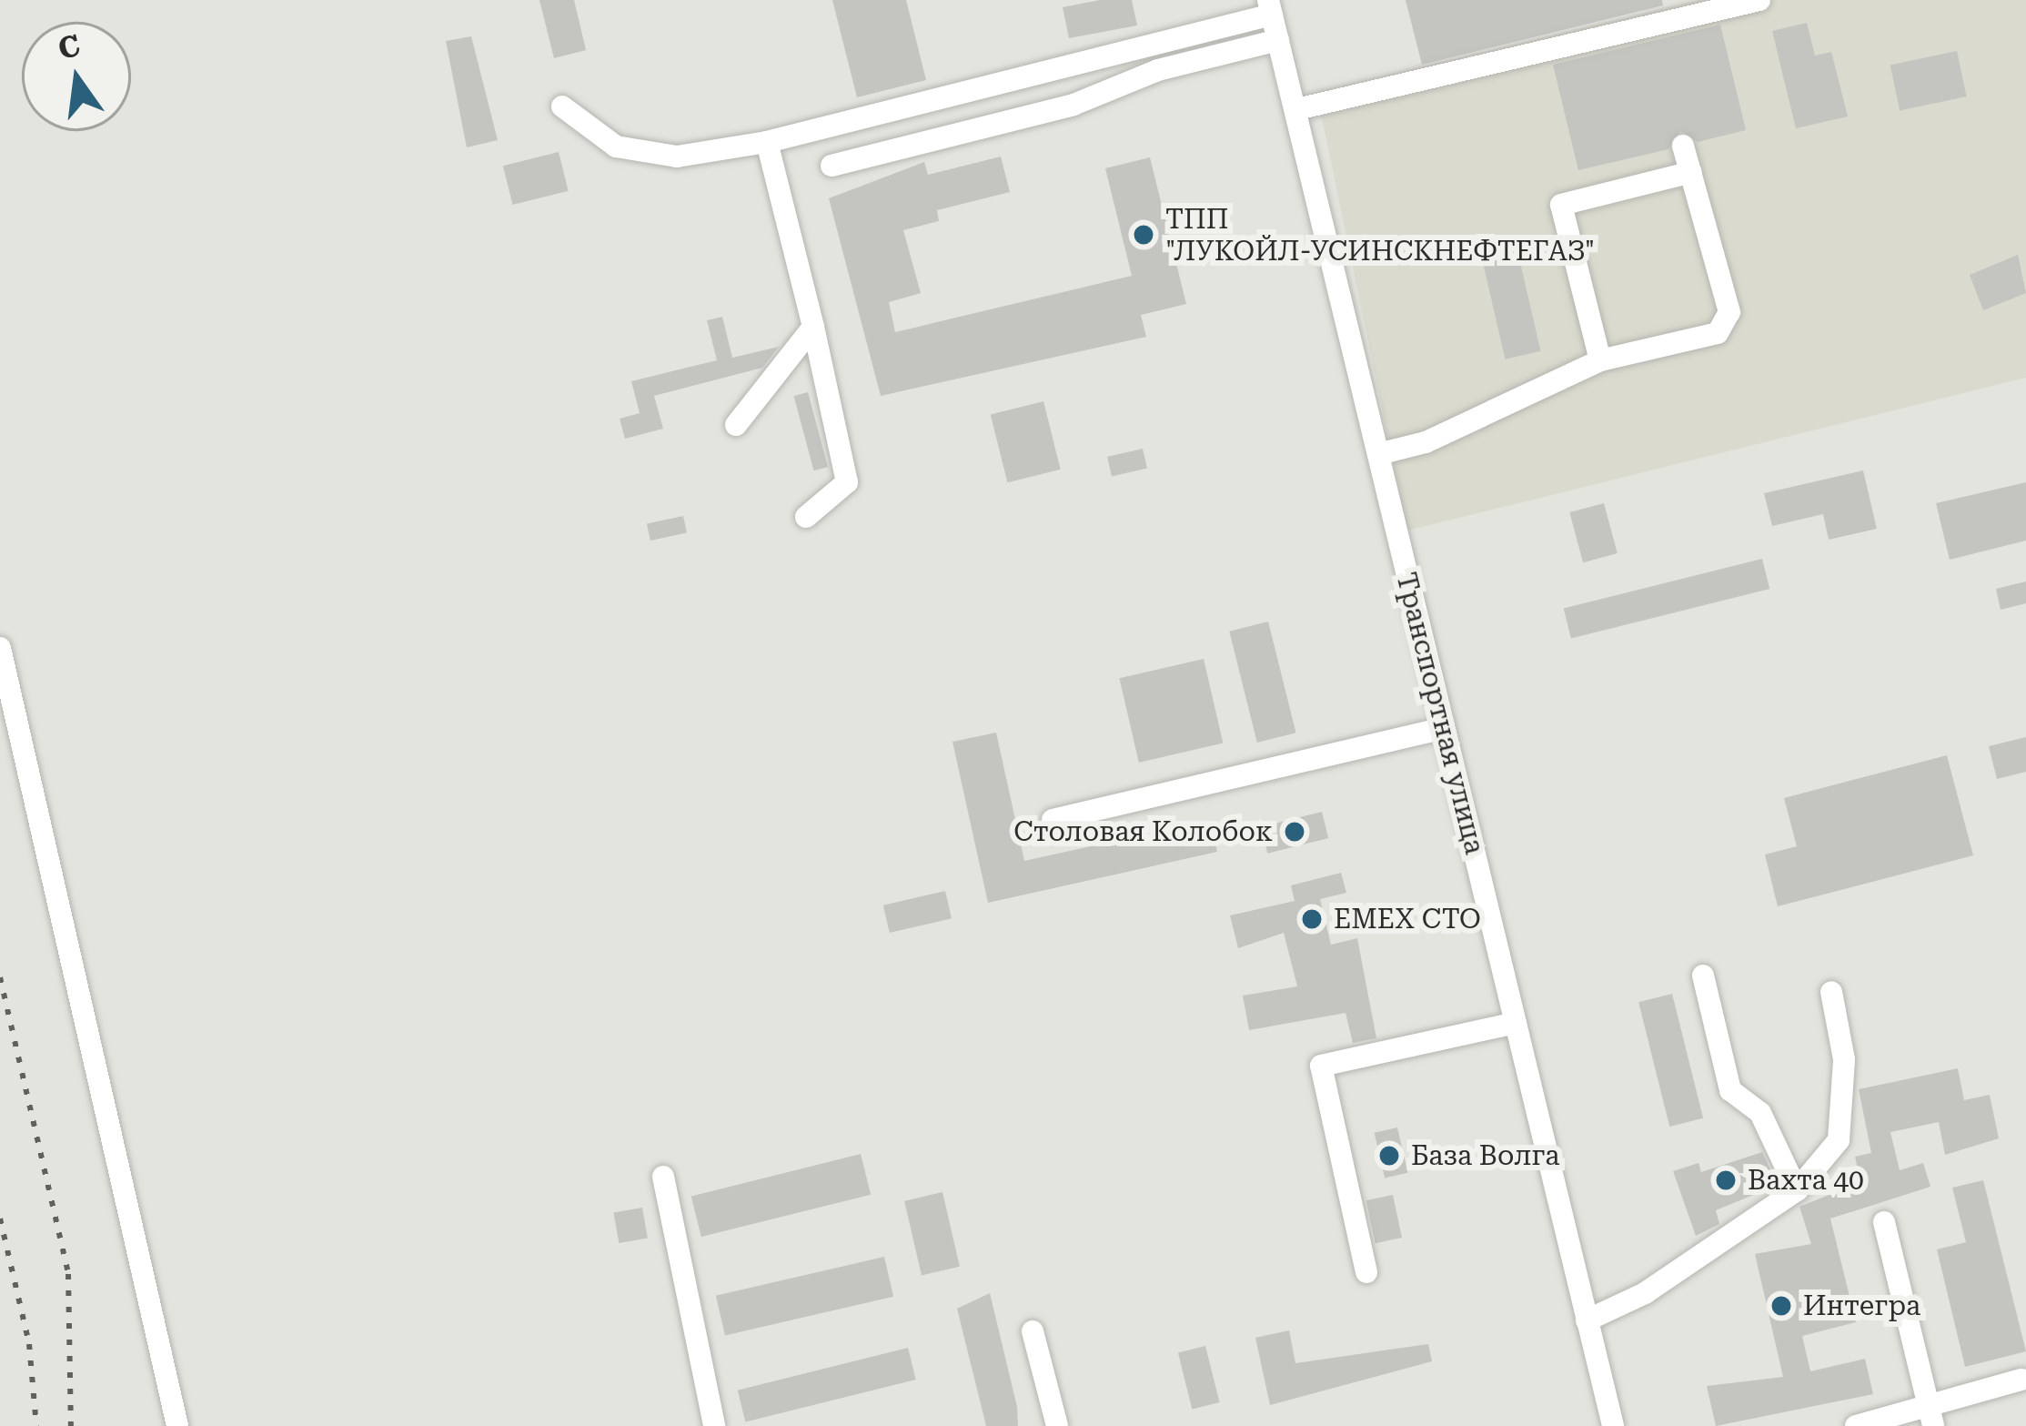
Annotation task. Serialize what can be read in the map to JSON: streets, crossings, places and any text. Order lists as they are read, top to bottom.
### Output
{
  "streets": {
    "street": ["Транспортная улица"]
  },
  "places": [
    "ТПП \"ЛУКОЙЛ-УСИНСКНЕФТЕГАЗ\"",
    "Столовая Колобок",
    "EMEX СТО",
    "База Волга",
    "Вахта 40",
    "Интегра"
  ],
  "north": "top"
}
